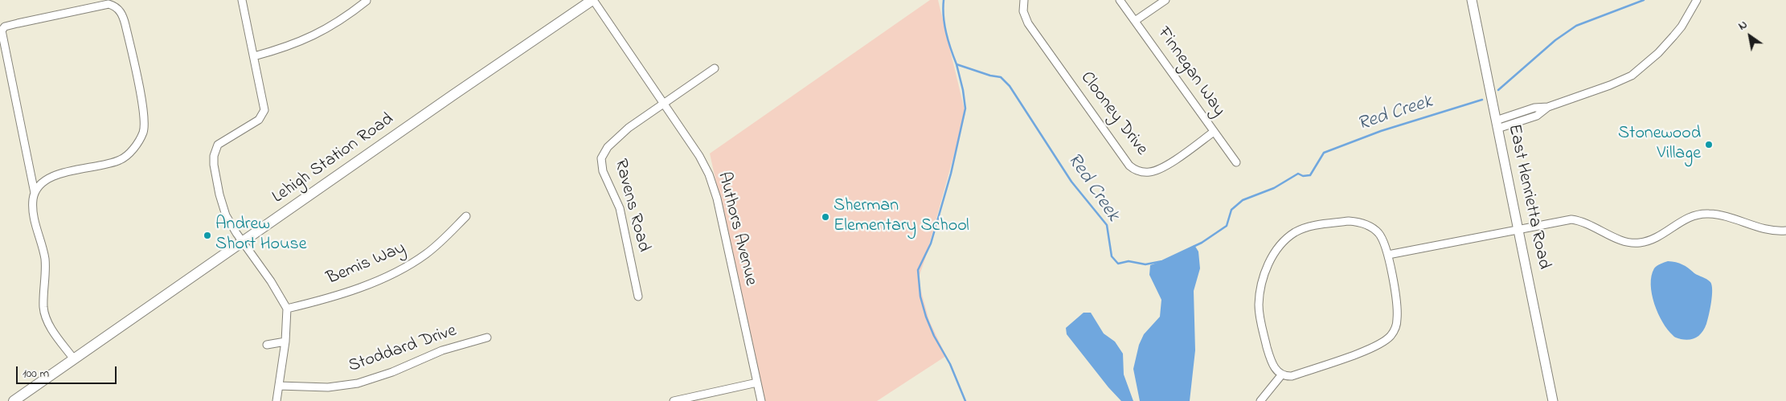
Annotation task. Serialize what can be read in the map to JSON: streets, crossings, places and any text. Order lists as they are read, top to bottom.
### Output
{
  "streets": {
    "main road": ["Lehigh Station Road", "East Henrietta Road"],
    "street": [
      "Finnegan Way",
      "Clooney Drive",
      "Ravens Road",
      "Authors Avenue",
      "Bemis Way",
      "Stoddard Drive"
    ]
  },
  "crossings": [
    ["Finnegan Way", "Clooney Drive"],
    ["Lehigh Station Road", "Authors Avenue"],
    ["Ravens Road", "Authors Avenue"]
  ],
  "water": ["Red Creek"],
  "places": ["Stonewood Village", "Sherman Elementary School", "Andrew Short House"],
  "scale_bar": "100 m",
  "north": "top left"
}
